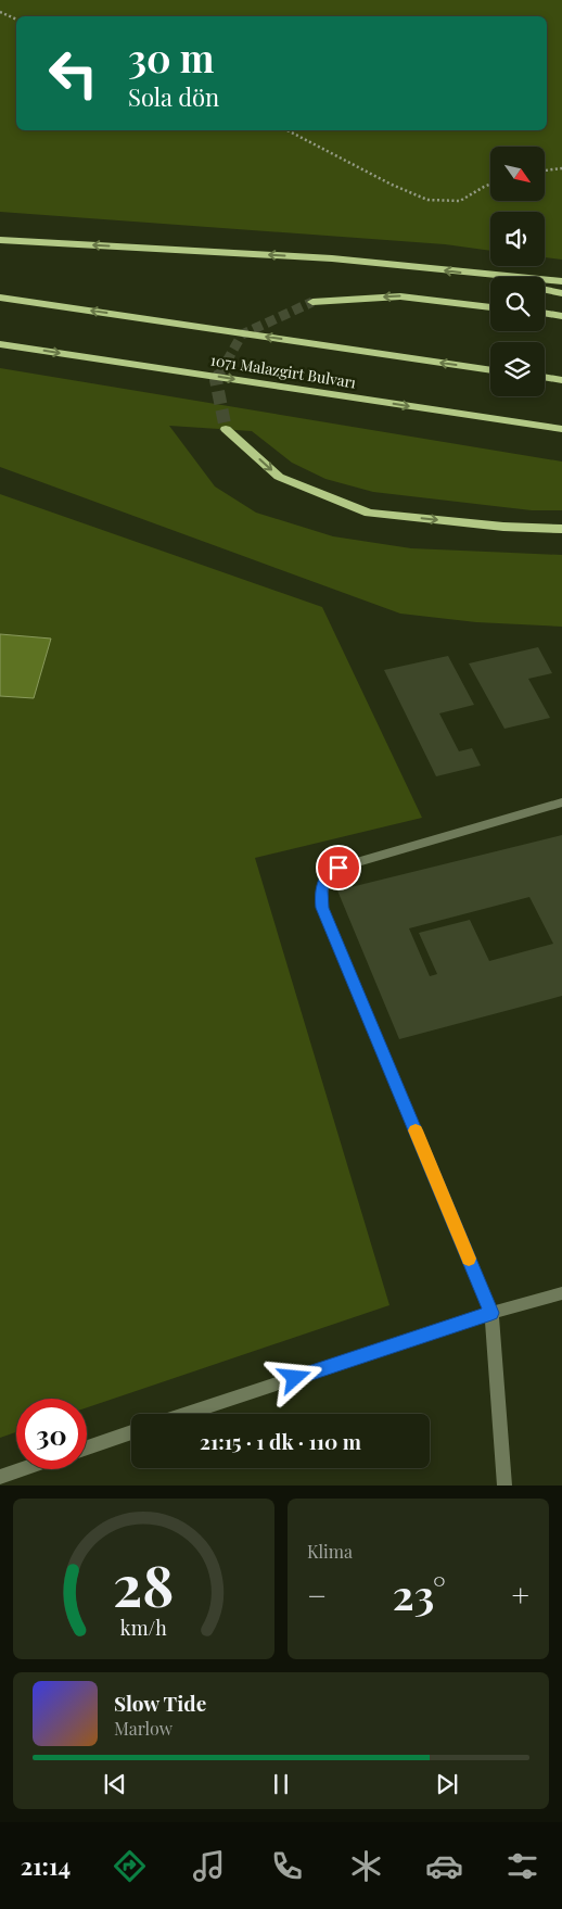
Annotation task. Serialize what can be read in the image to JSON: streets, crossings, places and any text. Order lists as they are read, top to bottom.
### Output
{
  "streets": {
    "main road": ["1071 Malazgirt Bulvarı"]
  },
  "north": "bottom right",
  "page": {
    "turn": ["30 m", "Sola dön"],
    "limit": "30",
    "trip": "21:15 · 1 dk · 110 m",
    "tile": "Klima",
    "heat": ["−", "23°", "+"],
    "song": ["Slow Tide", "Marlow"],
    "tabs": "21:14",
    "gauge": ["28", "km/h"]
  }
}
